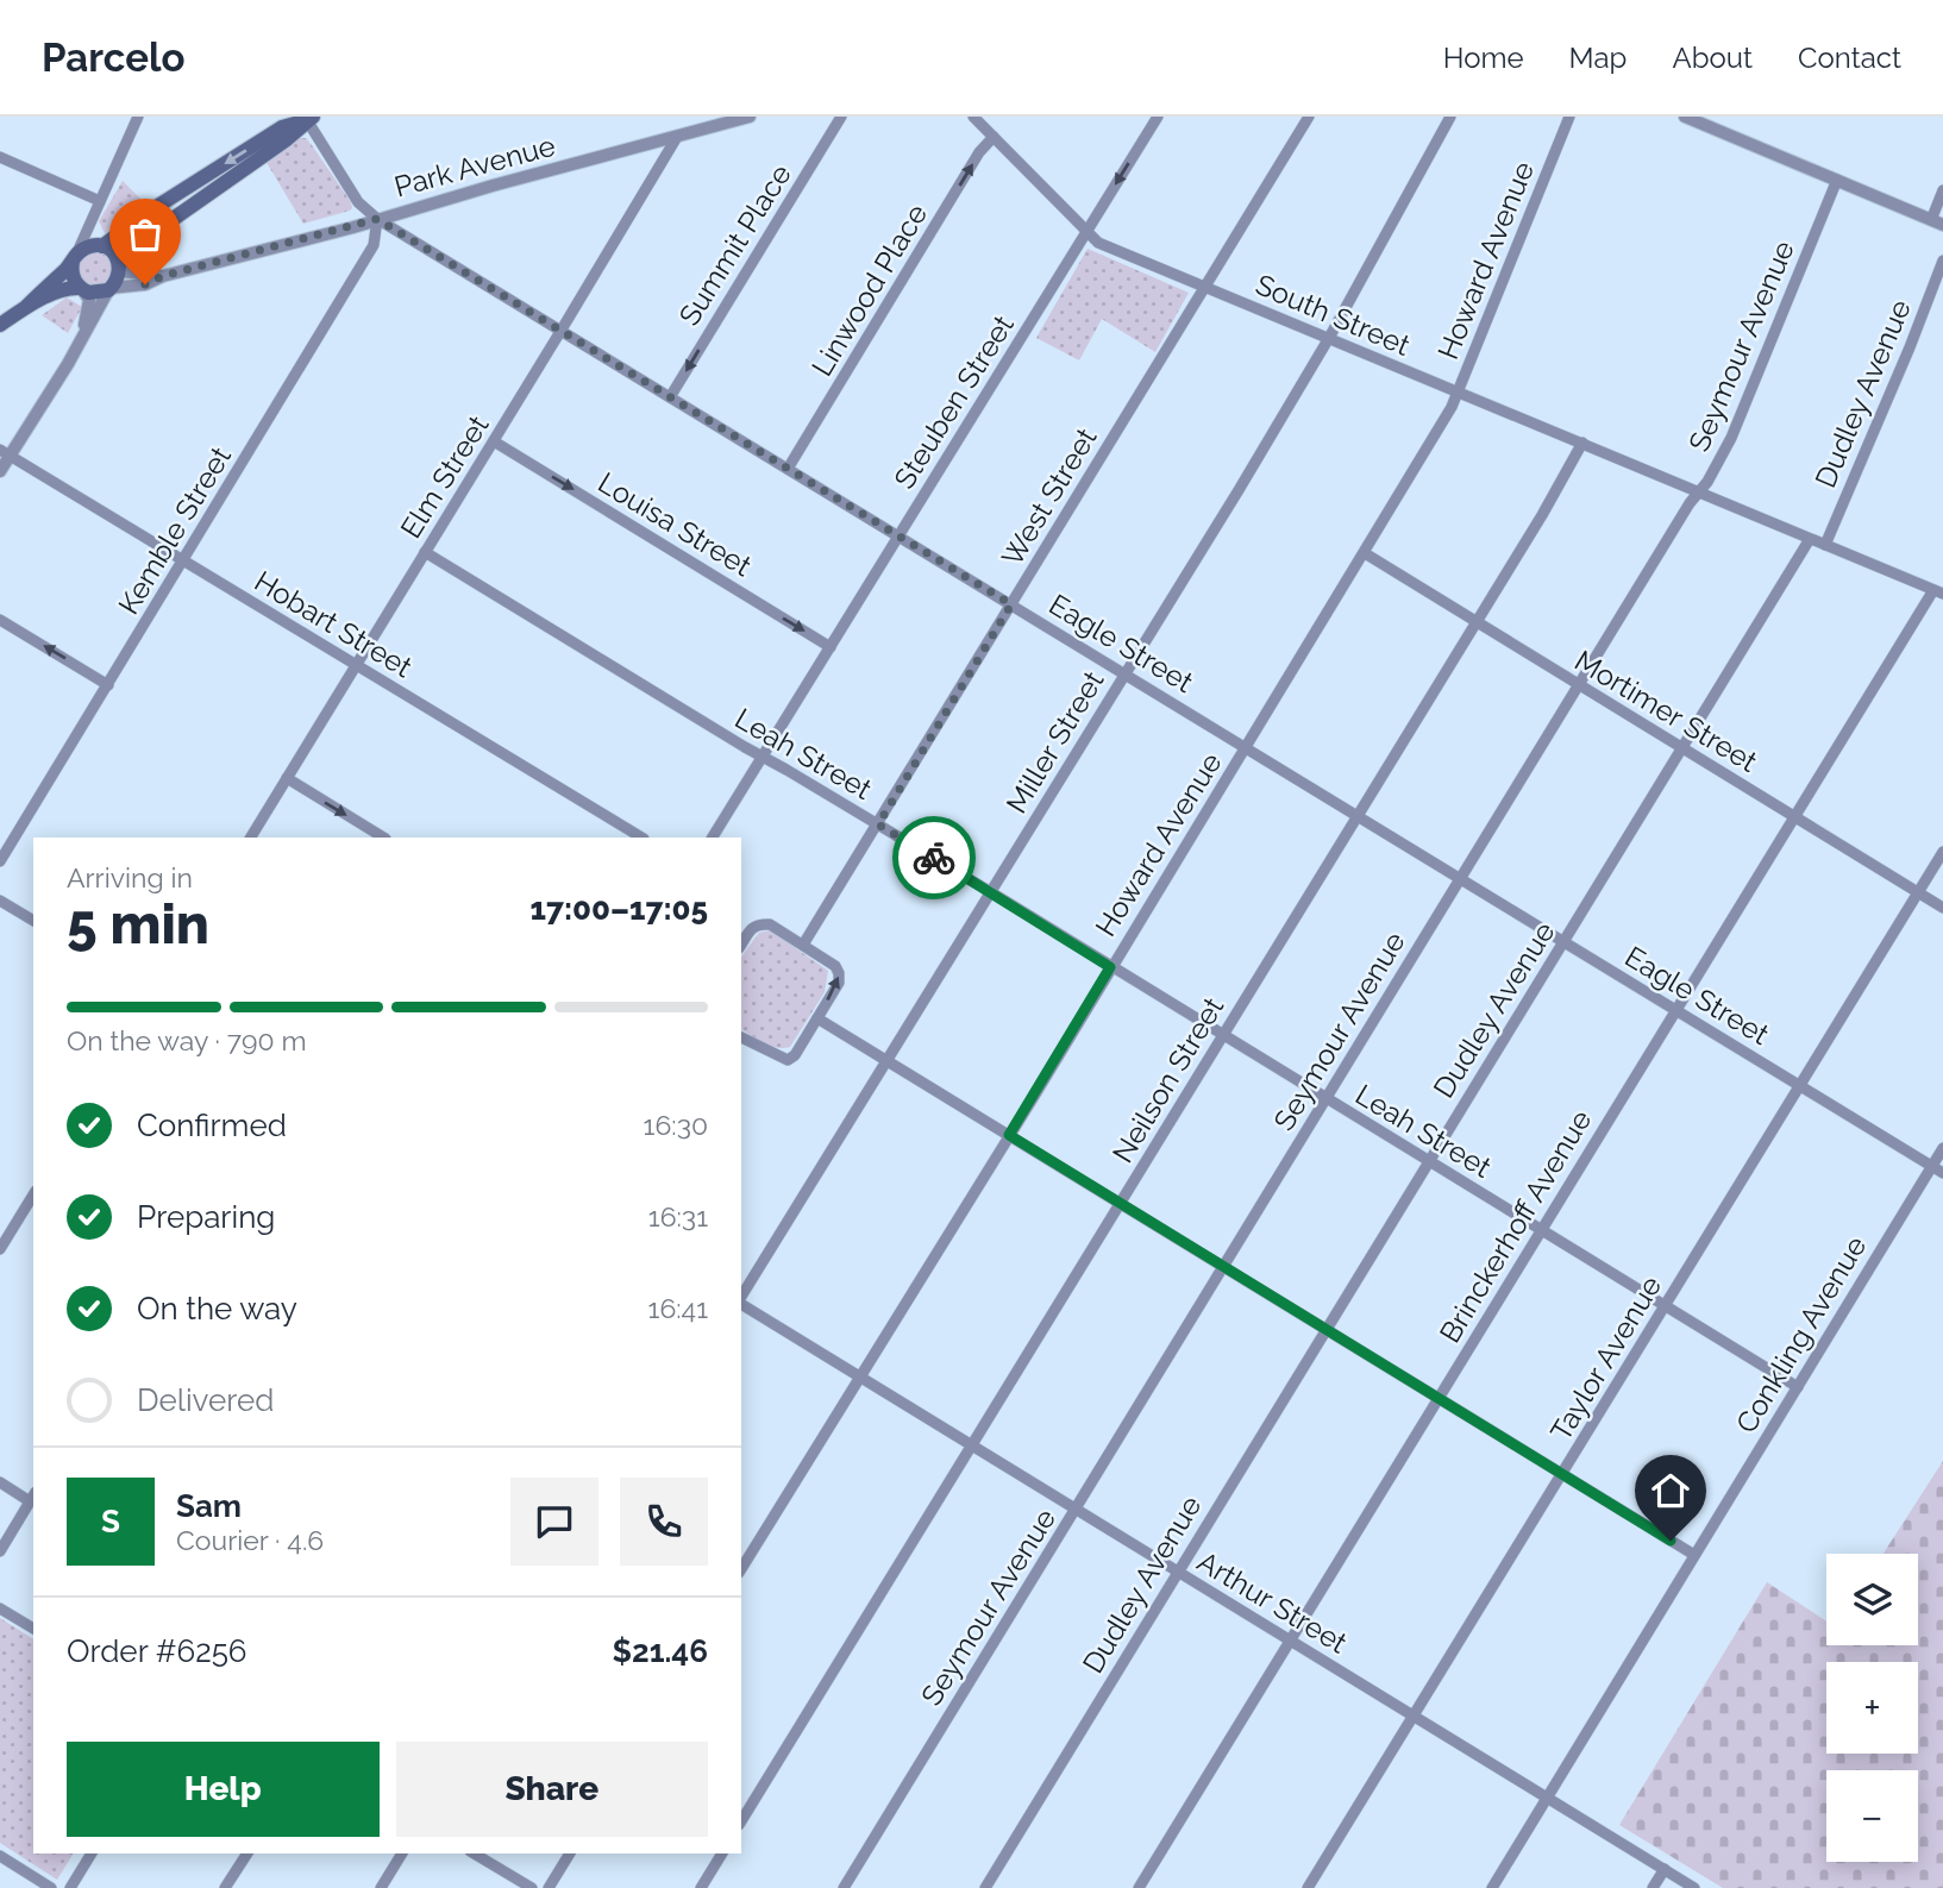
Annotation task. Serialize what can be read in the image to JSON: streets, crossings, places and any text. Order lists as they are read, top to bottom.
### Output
{
  "streets": {
    "street": [
      "Park Avenue",
      "Summit Place",
      "Howard Avenue",
      "Linwood Place",
      "South Street",
      "Seymour Avenue",
      "Dudley Avenue",
      "Steuben Street",
      "Elm Street",
      "West Street",
      "Louisa Street",
      "Kemble Street",
      "Hobart Street",
      "Eagle Street",
      "Mortimer Street",
      "Miller Street",
      "Leah Street",
      "Neilson Street",
      "Brinckerhoff Avenue",
      "Conkling Avenue",
      "Taylor Avenue",
      "Arthur Street"
    ]
  },
  "crossings": [
    ["Park Avenue", "Elm Street"],
    ["Park Avenue", "Kemble Street"],
    ["Park Avenue", "Eagle Street"],
    ["Summit Place", "Eagle Street"],
    ["Howard Avenue", "South Street"],
    ["Howard Avenue", "Eagle Street"],
    ["Howard Avenue", "Mortimer Street"],
    ["Howard Avenue", "Leah Street"],
    ["Howard Avenue", "Arthur Street"],
    ["Linwood Place", "South Street"],
    ["Linwood Place", "Eagle Street"],
    ["South Street", "Seymour Avenue"],
    ["South Street", "Dudley Avenue"],
    ["South Street", "Steuben Street"],
    ["South Street", "West Street"],
    ["South Street", "Miller Street"],
    ["South Street", "Neilson Street"],
    ["South Street", "Brinckerhoff Avenue"],
    ["Seymour Avenue", "Eagle Street"],
    ["Seymour Avenue", "Mortimer Street"],
    ["Seymour Avenue", "Leah Street"],
    ["Seymour Avenue", "Arthur Street"],
    ["Dudley Avenue", "Eagle Street"],
    ["Dudley Avenue", "Mortimer Street"],
    ["Dudley Avenue", "Leah Street"],
    ["Dudley Avenue", "Arthur Street"],
    ["Steuben Street", "Louisa Street"],
    ["Steuben Street", "Eagle Street"],
    ["Steuben Street", "Leah Street"],
    ["Elm Street", "Louisa Street"],
    ["Elm Street", "Hobart Street"],
    ["Elm Street", "Eagle Street"],
    ["Elm Street", "Leah Street"],
    ["West Street", "Eagle Street"],
    ["West Street", "Leah Street"],
    ["Kemble Street", "Hobart Street"],
    ["Kemble Street", "Eagle Street"],
    ["Eagle Street", "Miller Street"],
    ["Eagle Street", "Neilson Street"],
    ["Eagle Street", "Brinckerhoff Avenue"],
    ["Eagle Street", "Conkling Avenue"],
    ["Eagle Street", "Taylor Avenue"],
    ["Mortimer Street", "Neilson Street"],
    ["Mortimer Street", "Brinckerhoff Avenue"],
    ["Mortimer Street", "Taylor Avenue"],
    ["Miller Street", "Leah Street"],
    ["Leah Street", "Neilson Street"],
    ["Leah Street", "Brinckerhoff Avenue"],
    ["Leah Street", "Conkling Avenue"],
    ["Leah Street", "Taylor Avenue"],
    ["Neilson Street", "Arthur Street"],
    ["Brinckerhoff Avenue", "Arthur Street"],
    ["Conkling Avenue", "Arthur Street"],
    ["Taylor Avenue", "Arthur Street"]
  ],
  "one_way": ["Summit Place", "Linwood Place", "Louisa Street"],
  "page": {
    "header": "Parcelo",
    "nav": [
      "Home",
      "Map",
      "About",
      "Contact"
    ],
    "heading": ["5 min", "Arriving in", "17:00–17:05"],
    "panel": [
      "Sam",
      "Courier · 4.6",
      "Order #6256",
      "$21.46"
    ],
    "bar": "On the way · 790 m",
    "list": [
      ["Confirmed", "16:30"],
      ["Preparing", "16:31"],
      ["On the way", "16:41"],
      "Delivered"
    ],
    "round": "S",
    "map_buttons": ["+", "−"],
    "buttons": ["Help", "Share"]
  }
}
